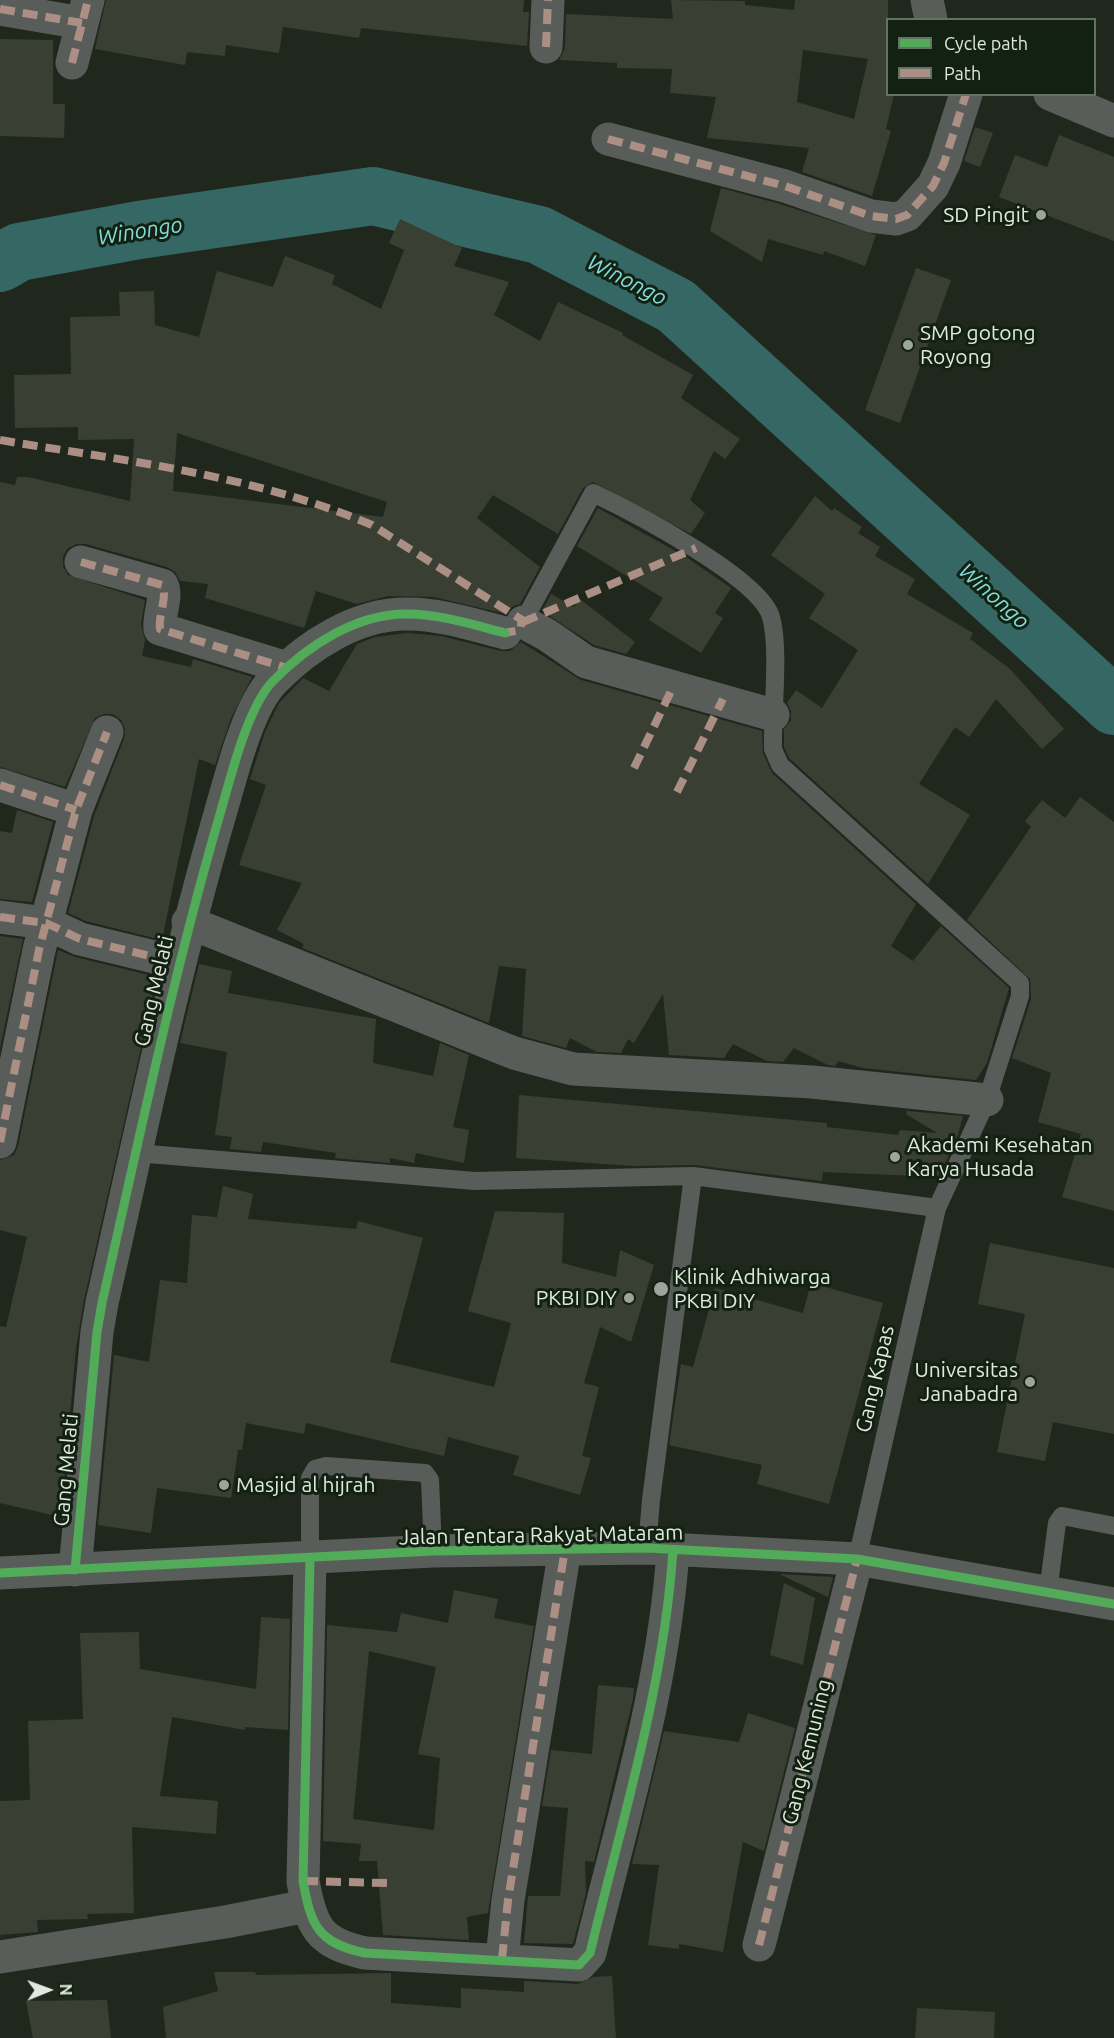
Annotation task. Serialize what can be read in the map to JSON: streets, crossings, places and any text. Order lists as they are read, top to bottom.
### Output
{
  "streets": {
    "street": ["Gang Melati", "Jalan Tentara Rakyat Mataram", "Gang Kemuning"],
    "lane": ["Gang Kapas"]
  },
  "crossings": [
    ["Gang Melati", "Gang Kapas"],
    ["Gang Melati", "Jalan Tentara Rakyat Mataram"],
    ["Gang Kapas", "Jalan Tentara Rakyat Mataram"],
    ["Gang Kapas", "Gang Kemuning"],
    ["Jalan Tentara Rakyat Mataram", "Gang Kemuning"]
  ],
  "water": ["Winongo"],
  "places": [
    "SD Pingit",
    "SMP gotong Royong",
    "Akademi Kesehatan Karya Husada",
    "Klinik Adhiwarga PKBI DIY",
    "PKBI DIY",
    "Universitas Janabadra",
    "Masjid al hijrah"
  ],
  "legend": ["Cycle path", "Path"],
  "north": "right"
}
